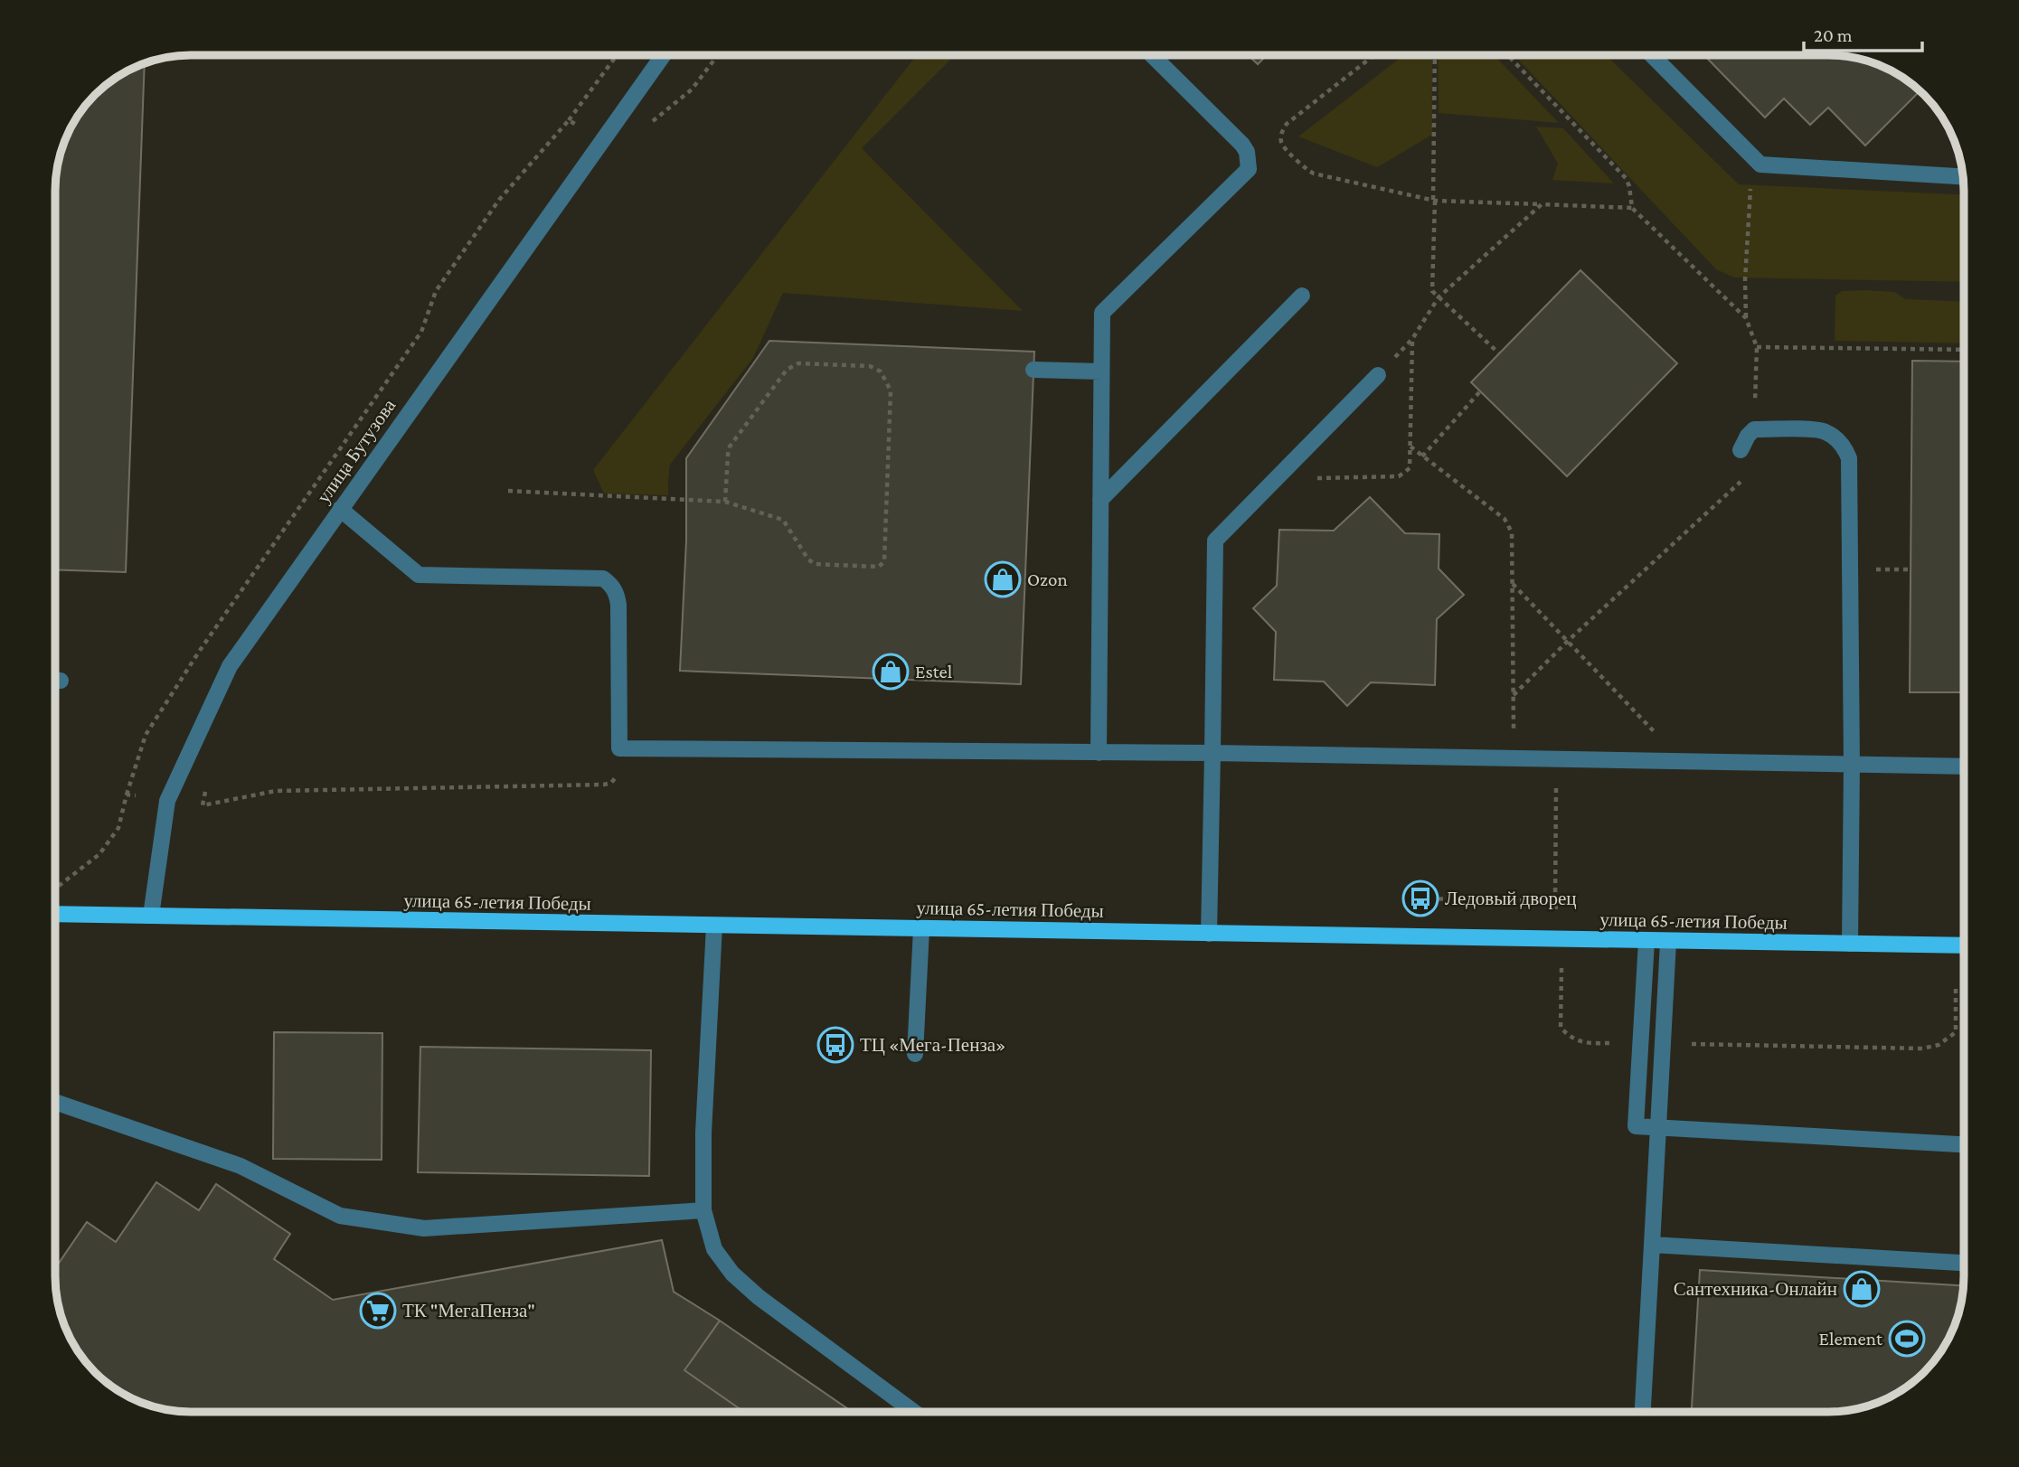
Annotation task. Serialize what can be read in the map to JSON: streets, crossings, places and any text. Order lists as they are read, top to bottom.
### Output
{
  "streets": {
    "main road": ["улица 65-летия Победы"],
    "street": ["улица Бутузова"]
  },
  "crossings": [
    ["улица Бутузова", "улица 65-летия Победы"]
  ],
  "places": {
    "shop": ["Ozon", "Estel", "Сантехника-Онлайн"],
    "bus stop": ["Ледовый дворец", "ТЦ «Мега-Пенза»"],
    "supermarket": ["ТК \"МегаПенза\""],
    "sports": ["Element"]
  },
  "scale_bar": "20 m"
}
